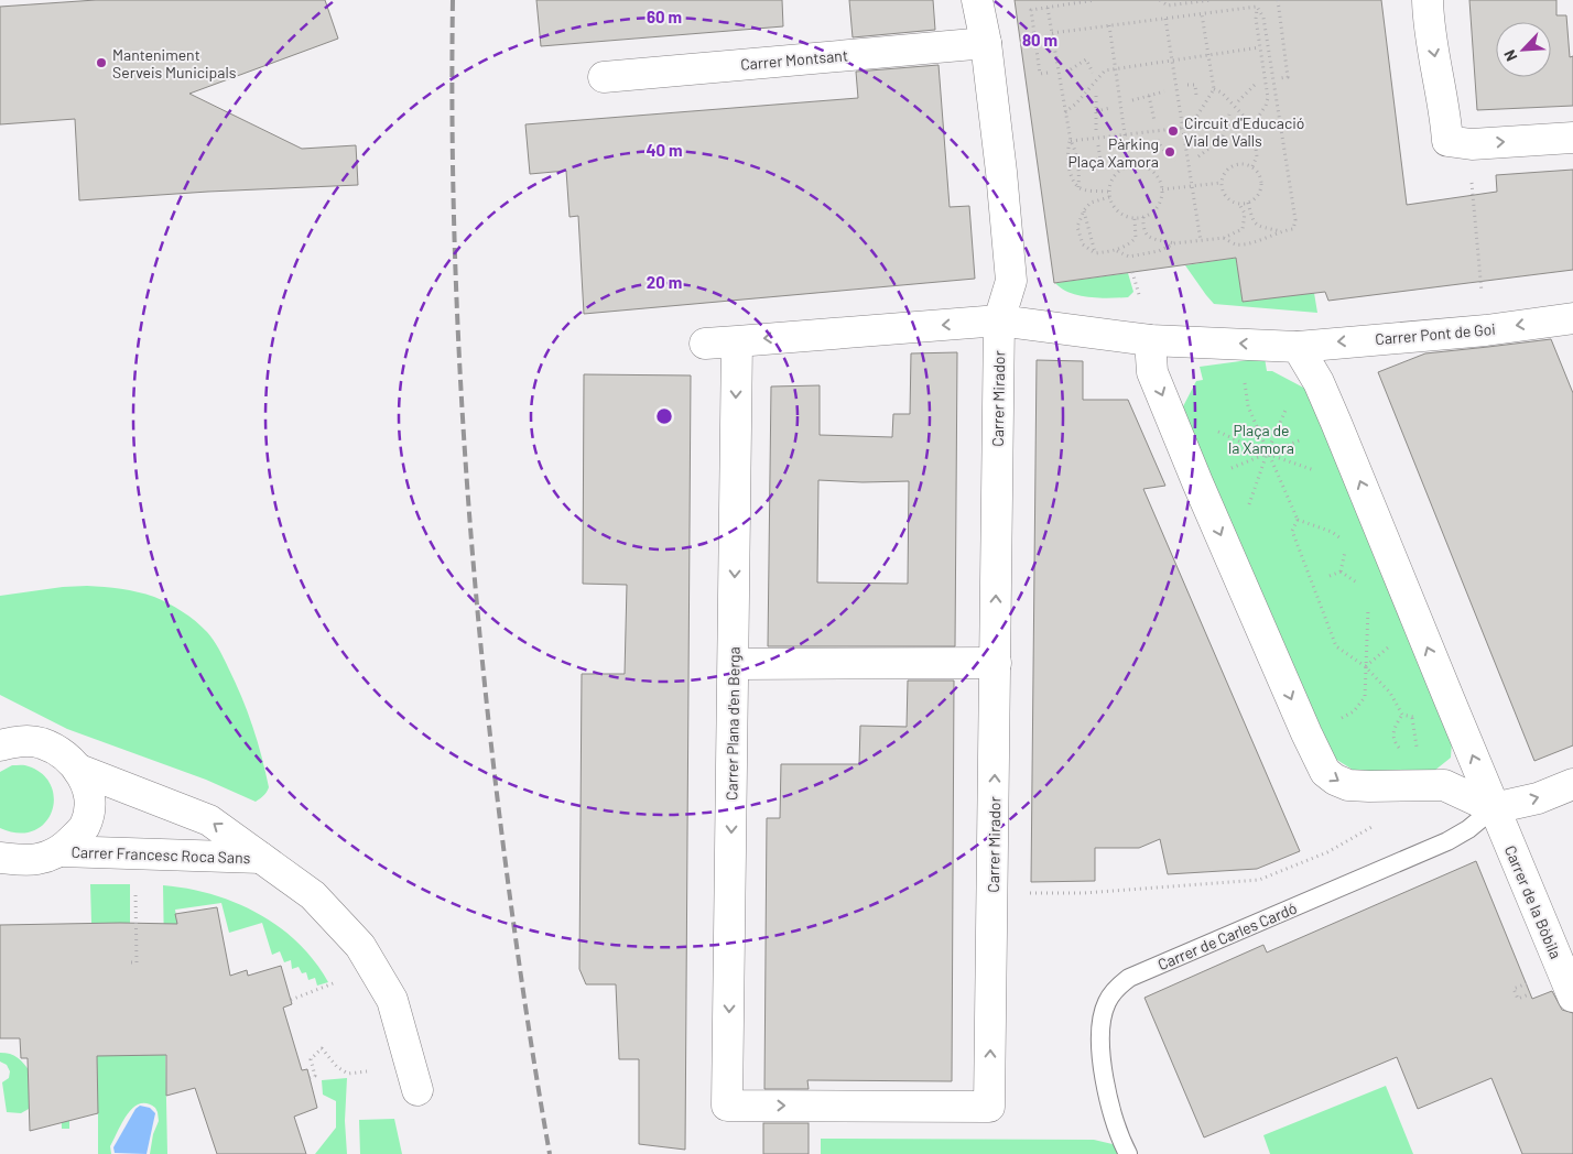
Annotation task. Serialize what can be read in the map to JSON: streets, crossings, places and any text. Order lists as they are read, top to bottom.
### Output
{
  "streets": {
    "street": [
      "Carrer Montsant",
      "Carrer Pont de Goi",
      "Carrer Mirador",
      "Carrer Plana d'en Berga",
      "Carrer Francesc Roca Sans",
      "Carrer de la Bòbila"
    ],
    "lane": ["Carrer de Carles Cardó"]
  },
  "crossings": [
    ["Carrer Montsant", "Carrer Mirador"],
    ["Carrer Mirador", "Carrer Plana d'en Berga"],
    ["Carrer de la Bòbila", "Carrer de Carles Cardó"]
  ],
  "one_way": ["Carrer Pont de Goi", "Carrer Plana d'en Berga"],
  "parks": ["Plaça de la Xamora"],
  "places": ["Manteniment Serveis Municipals", "Circuit d'Educació Vial de Valls", "Pàrking Plaça Xamora"],
  "north": "bottom left",
  "rings": [
    "60 m",
    "80 m",
    "40 m",
    "20 m"
  ]
}
